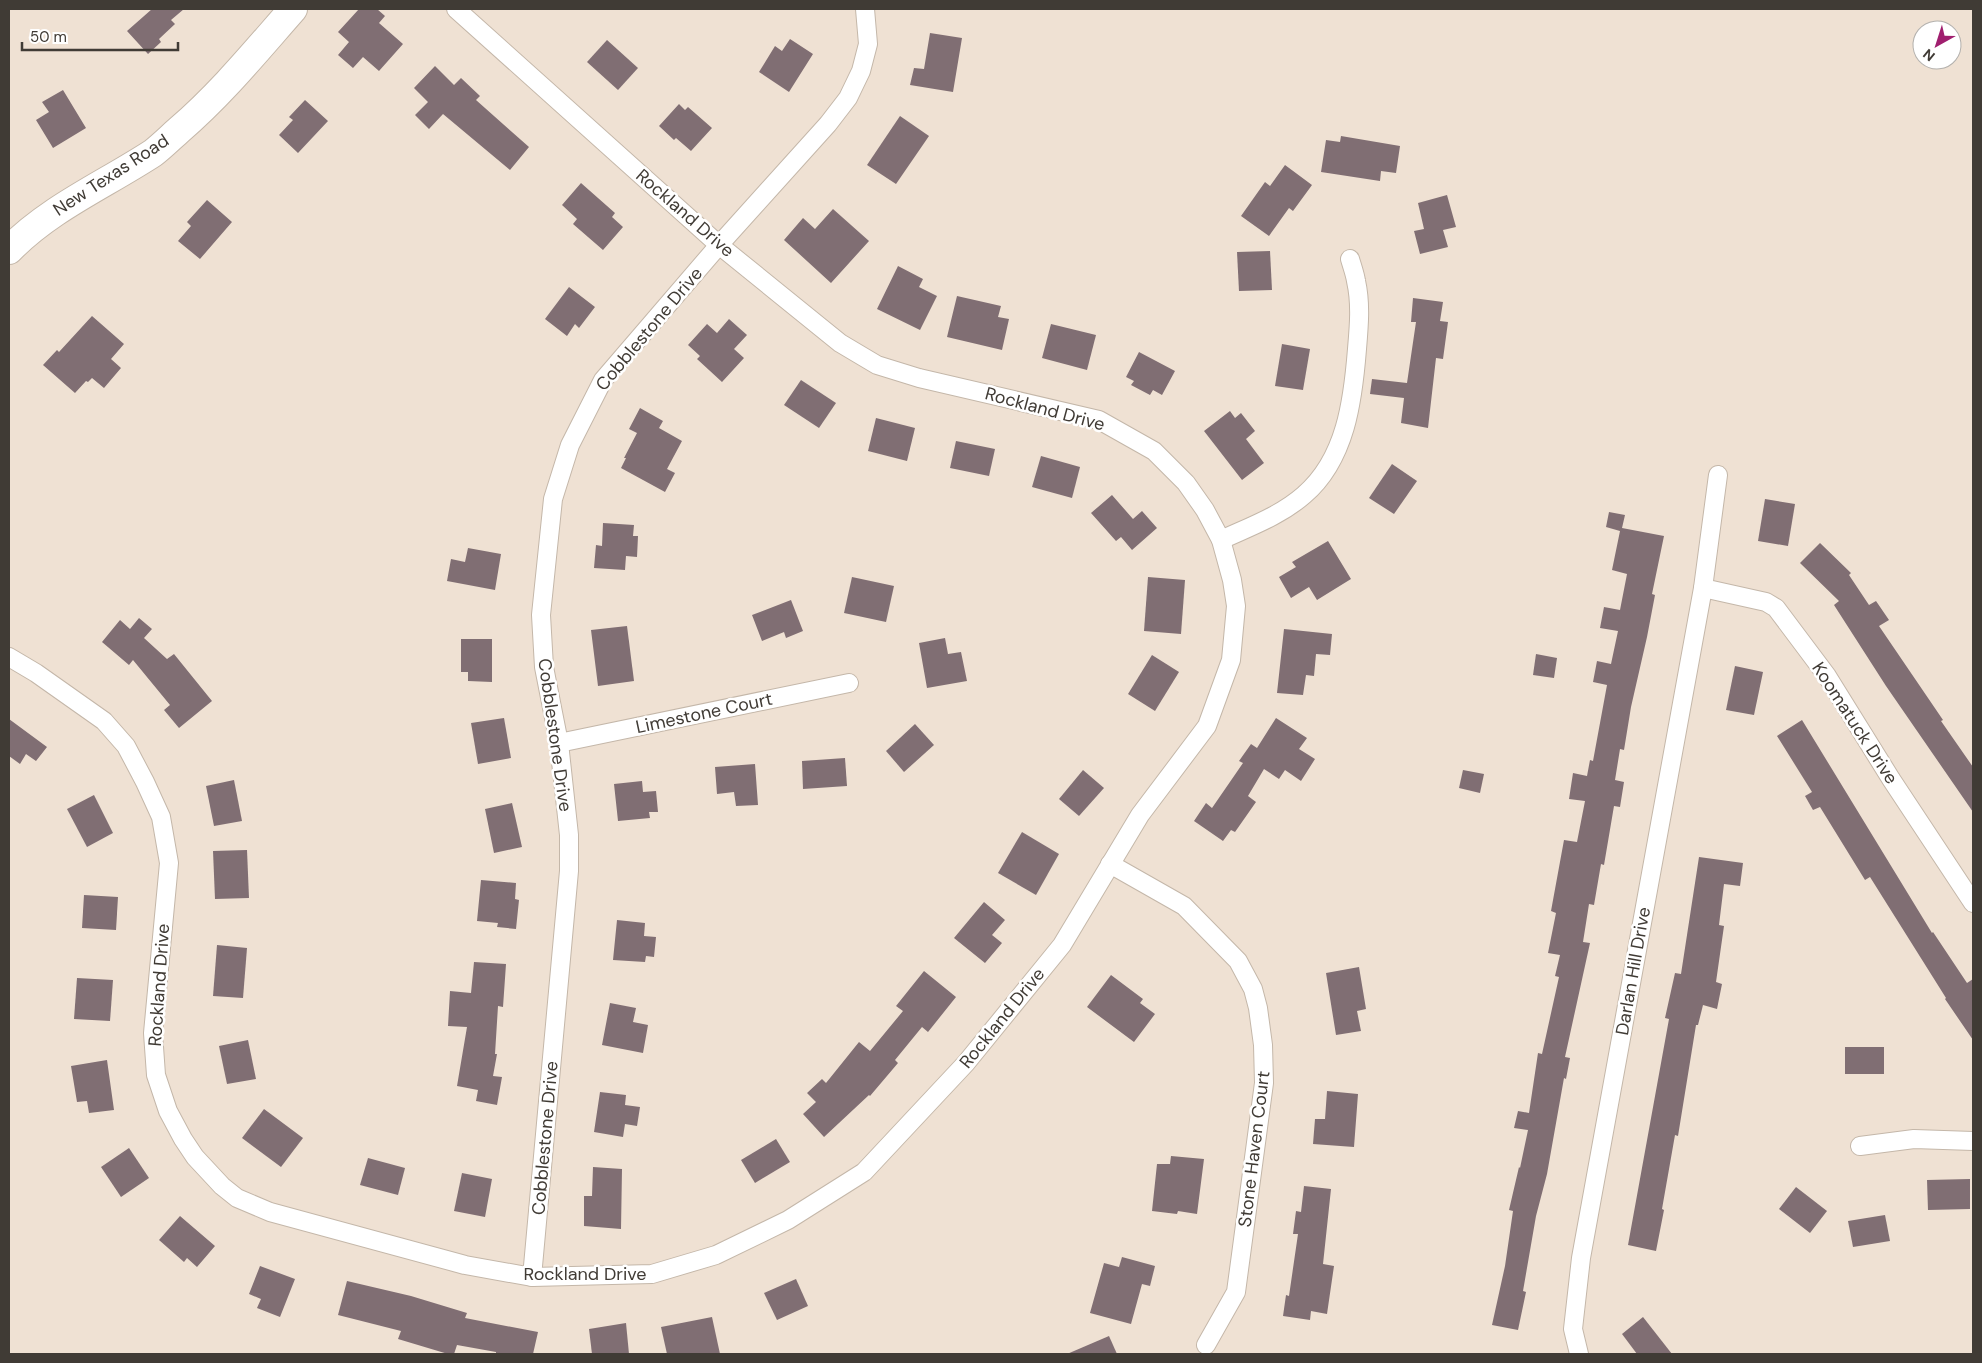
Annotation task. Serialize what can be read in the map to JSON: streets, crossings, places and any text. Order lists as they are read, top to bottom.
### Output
{
  "streets": {
    "main road": ["New Texas Road"],
    "street": [
      "Rockland Drive",
      "Cobblestone Drive",
      "Limestone Court",
      "Koomatuck Drive",
      "Darlan Hill Drive",
      "Stone Haven Court"
    ]
  },
  "crossings": [
    ["Rockland Drive", "Cobblestone Drive"],
    ["Rockland Drive", "Stone Haven Court"],
    ["Cobblestone Drive", "Limestone Court"],
    ["Koomatuck Drive", "Darlan Hill Drive"]
  ],
  "scale_bar": "50 m",
  "north": "bottom left"
}
